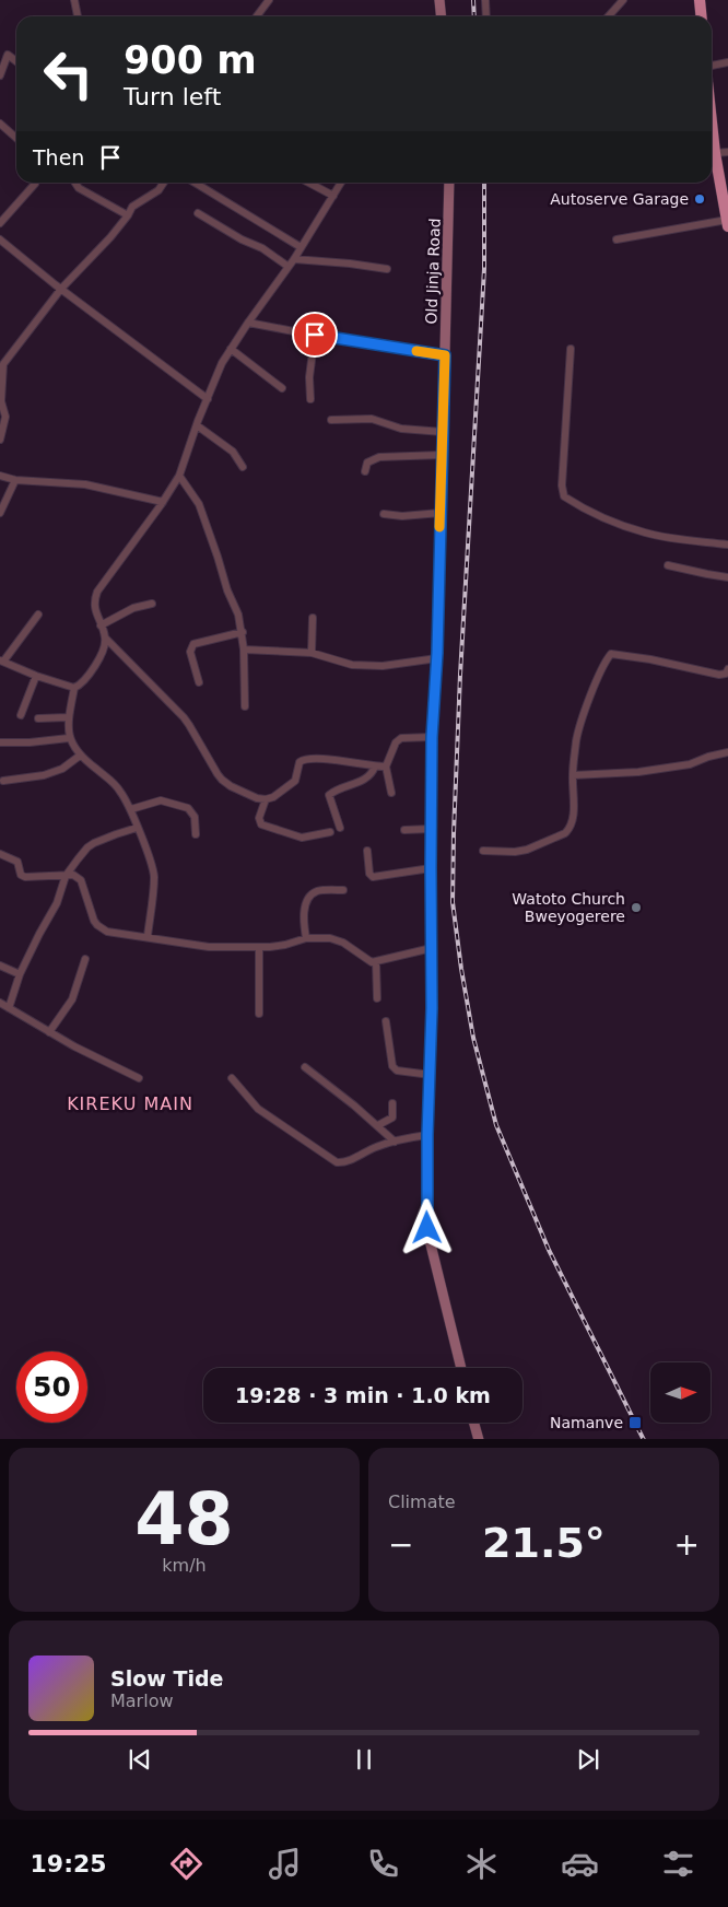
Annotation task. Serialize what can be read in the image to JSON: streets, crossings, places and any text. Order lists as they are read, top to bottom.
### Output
{
  "streets": {
    "main road": ["Old Jinja Road"]
  },
  "districts": ["KIREKU MAIN"],
  "places": {
    "other": ["Autoserve Garage", "Watoto Church Bweyogerere"],
    "transit": ["Namanve"]
  },
  "north": "right",
  "page": {
    "turn": ["900 m", "Turn left"],
    "then": "Then",
    "limit": "50",
    "trip": "19:28 · 3 min · 1.0 km",
    "tile": [
      ["48", "km/h"],
      "Climate"
    ],
    "heat": ["−", "21.5°", "+"],
    "song": ["Slow Tide", "Marlow"],
    "tabs": "19:25"
  }
}
